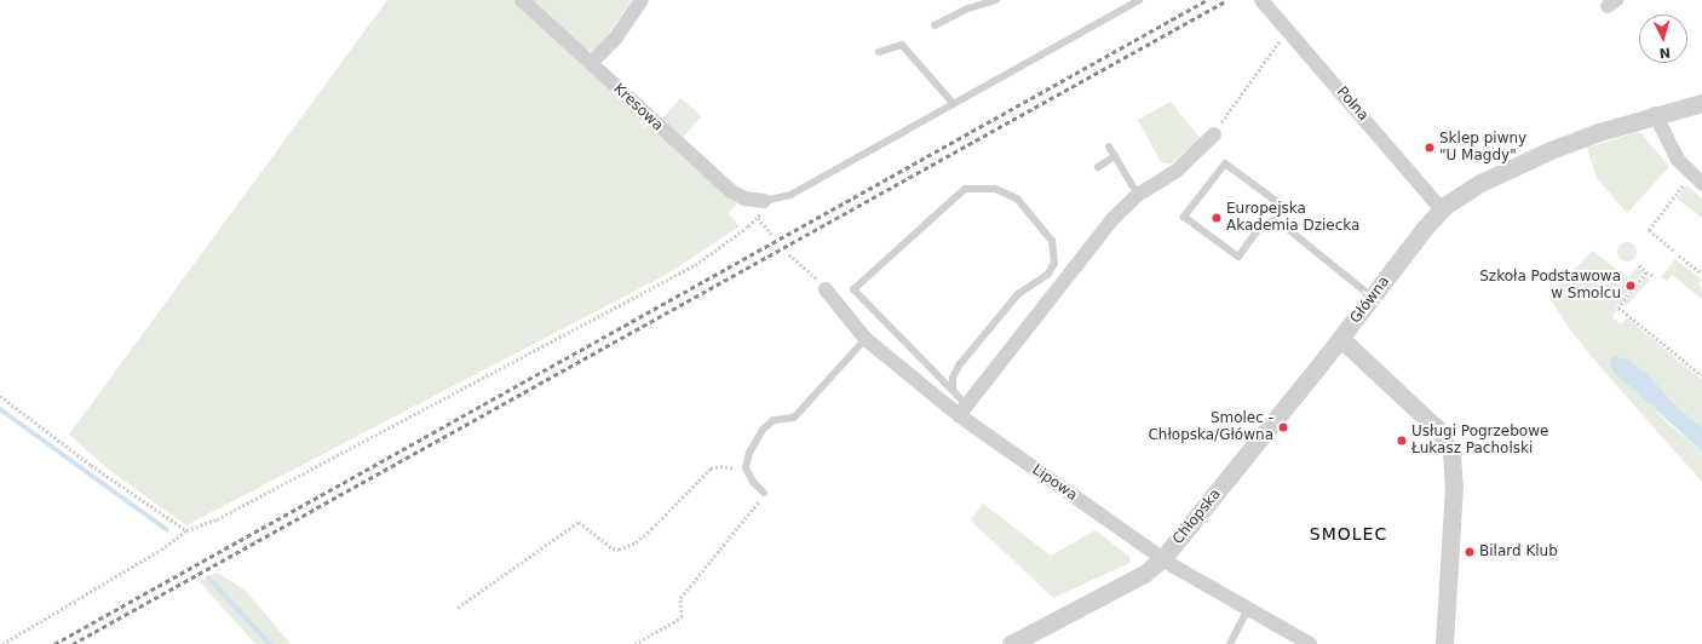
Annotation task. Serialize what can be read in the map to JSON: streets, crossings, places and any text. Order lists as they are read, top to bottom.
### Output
{
  "streets": {
    "street": [
      "Polna",
      "Kresowa",
      "Główna",
      "Lipowa",
      "Chłopska"
    ]
  },
  "crossings": [
    ["Polna", "Główna"],
    ["Główna", "Chłopska"],
    ["Lipowa", "Chłopska"]
  ],
  "districts": ["SMOLEC"],
  "places": [
    "Sklep piwny \"U Magdy\"",
    "Europejska Akademia Dziecka",
    "Szkoła Podstawowa w Smolcu",
    "Smolec - Chłopska/Główna",
    "Usługi Pogrzebowe Łukasz Pacholski",
    "Bilard Klub"
  ],
  "north": "bottom"
}
